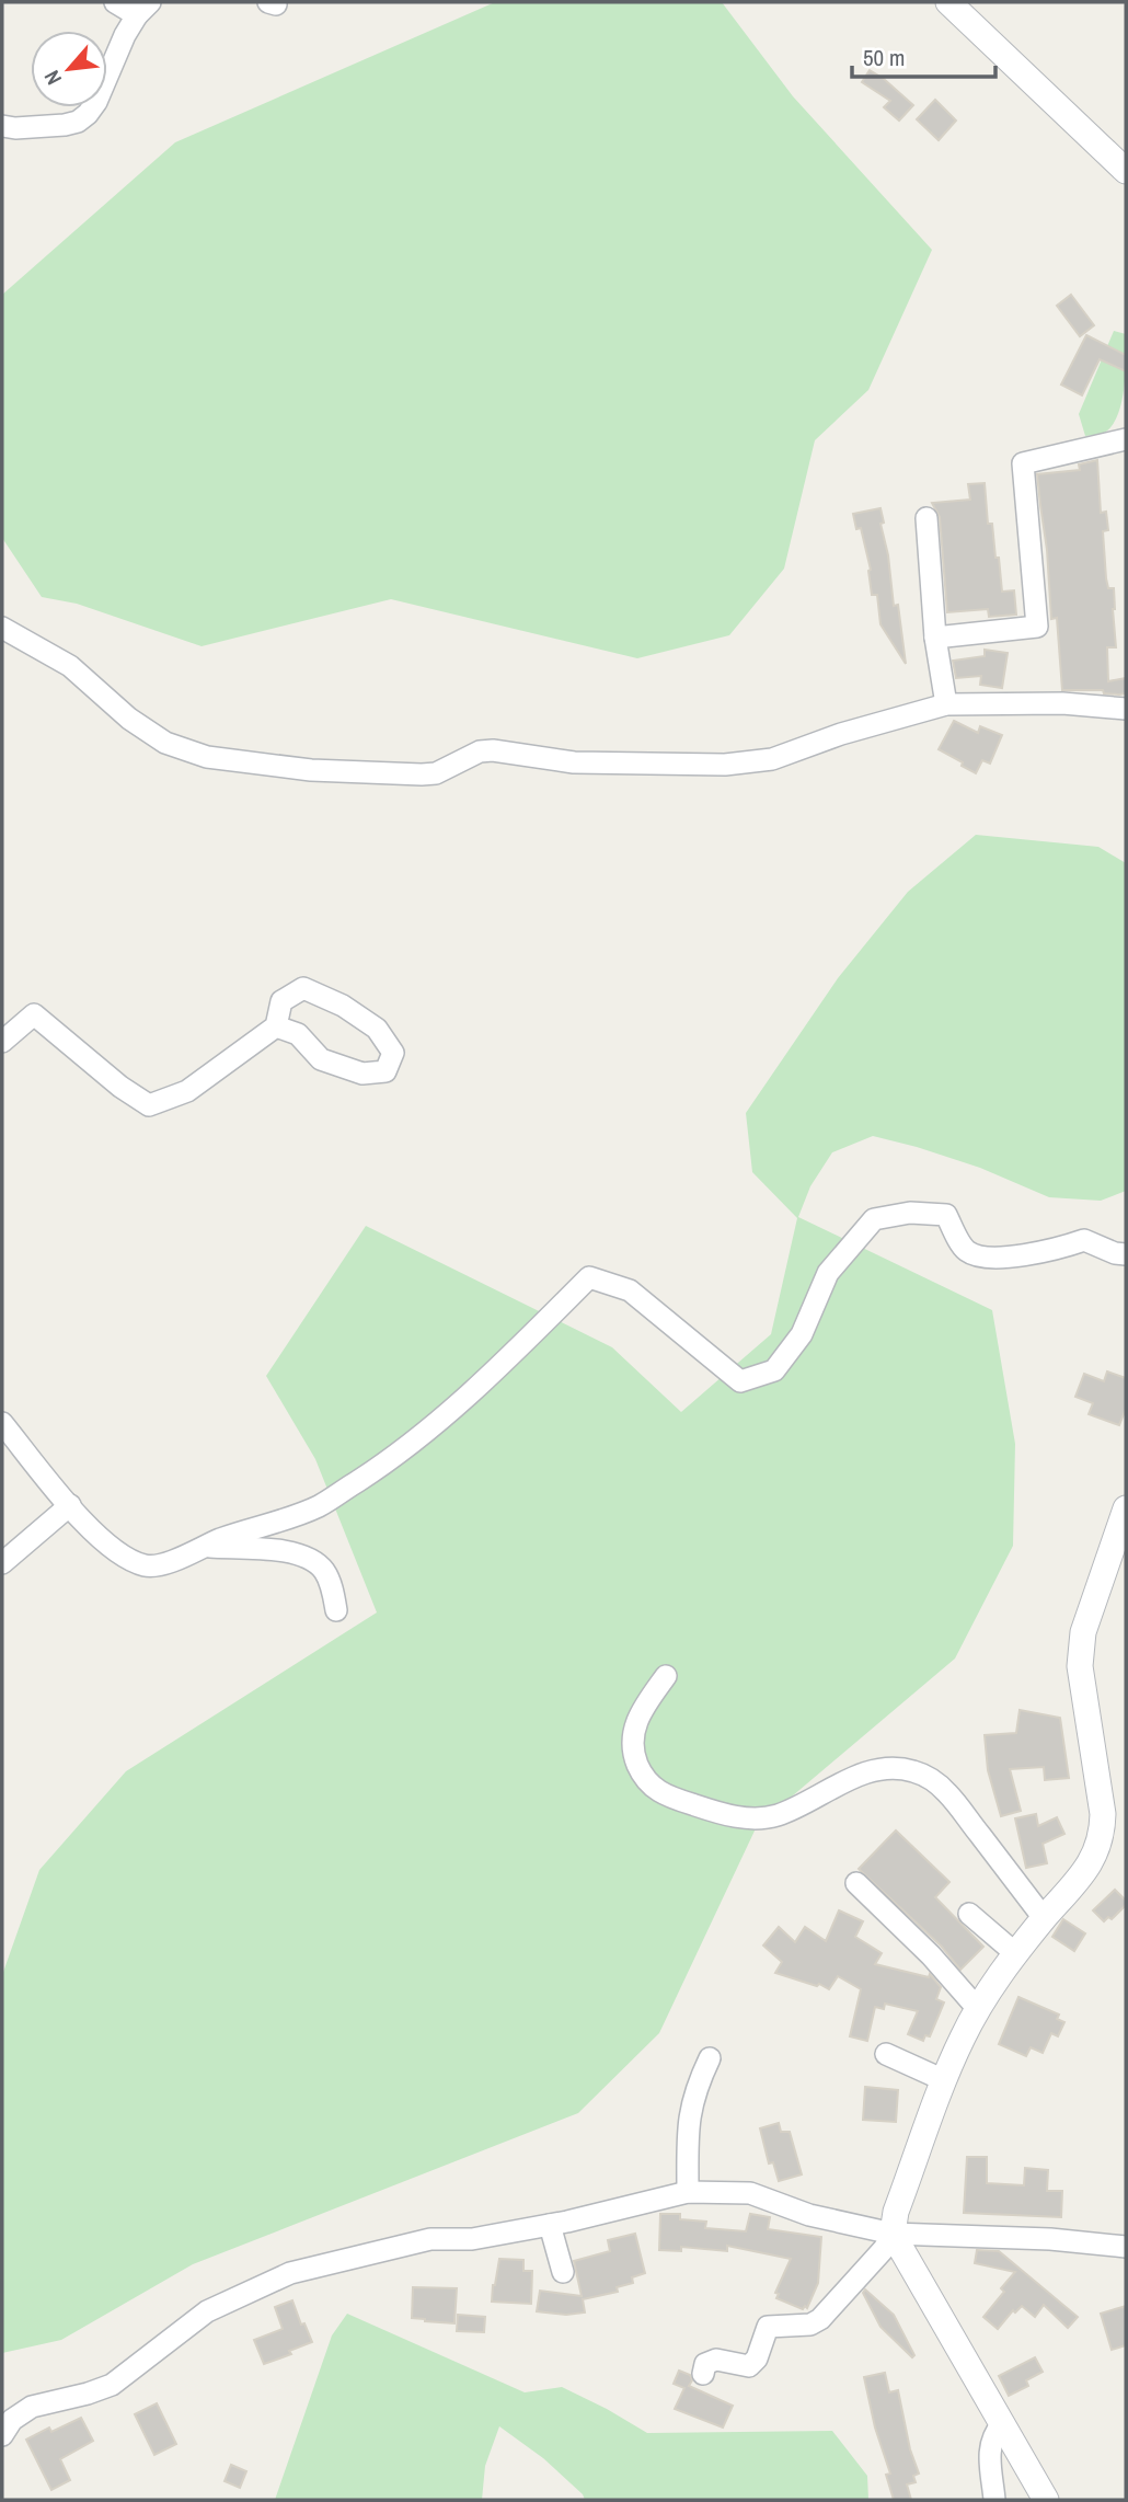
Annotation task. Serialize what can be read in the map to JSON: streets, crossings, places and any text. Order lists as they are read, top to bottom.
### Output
{
  "scale_bar": "50 m",
  "north": "bottom left"
}
